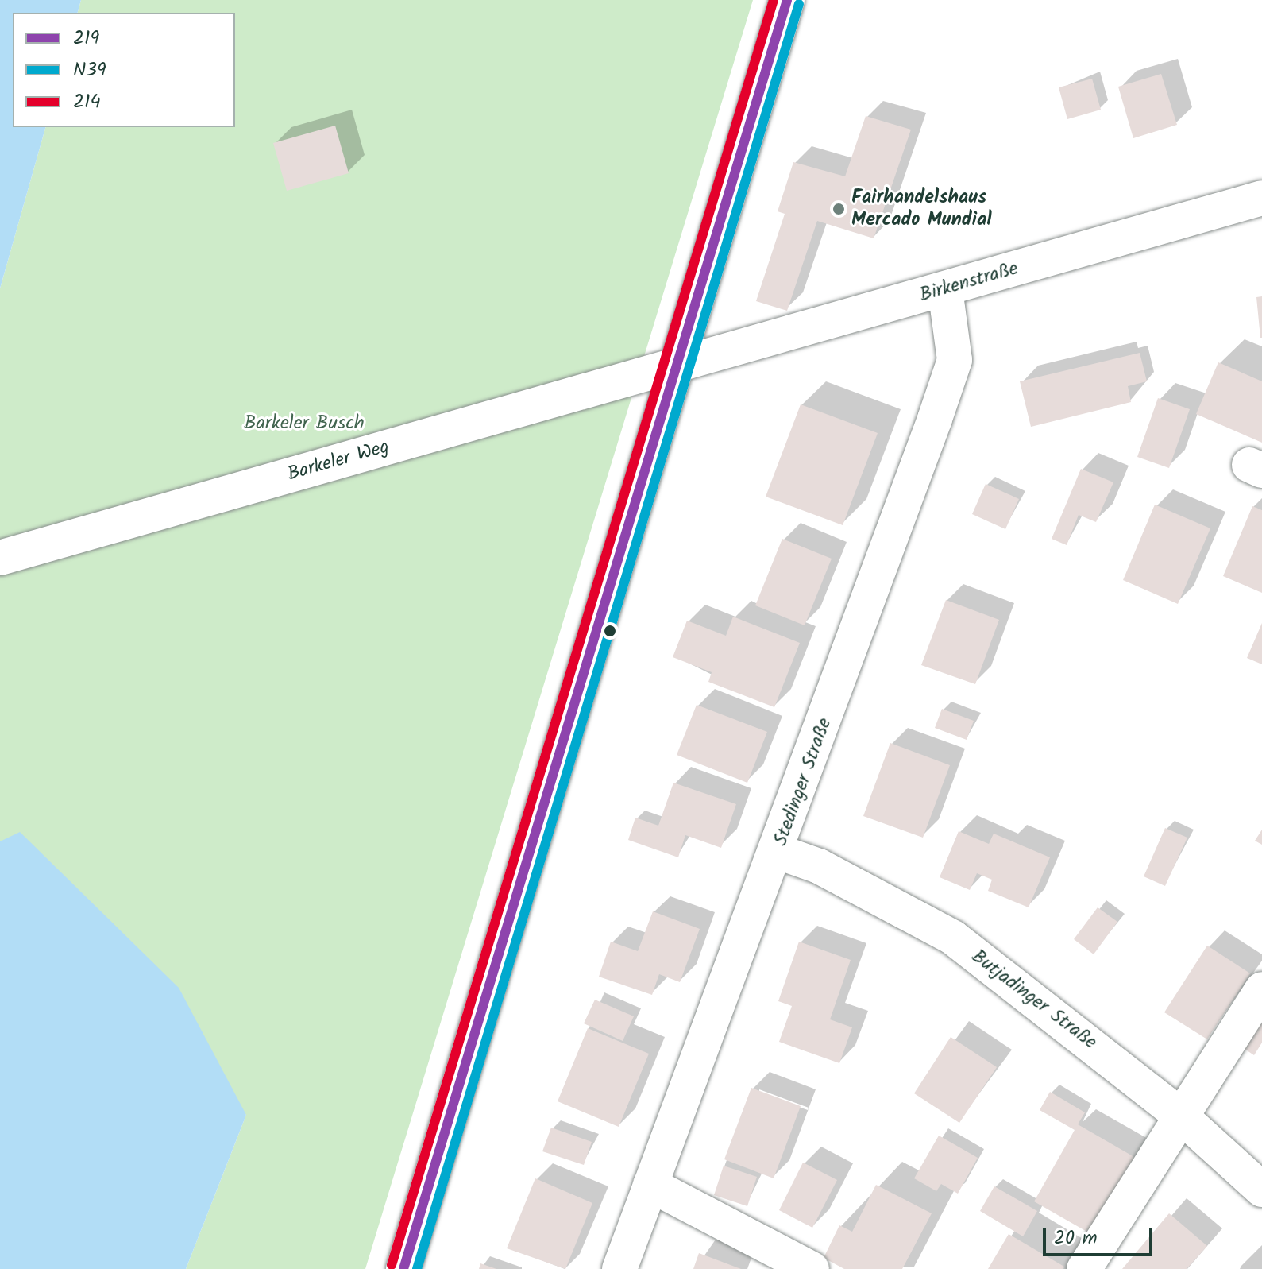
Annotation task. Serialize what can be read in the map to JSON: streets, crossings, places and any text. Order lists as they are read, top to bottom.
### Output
{
  "streets": {
    "street": [
      "Birkenstraße",
      "Barkeler Weg",
      "Stedinger Straße",
      "Butjadinger Straße"
    ]
  },
  "crossings": [
    ["Birkenstraße", "Barkeler Weg"],
    ["Birkenstraße", "Stedinger Straße"],
    ["Stedinger Straße", "Butjadinger Straße"]
  ],
  "parks": ["Barkeler Busch"],
  "places": ["Fairhandelshaus Mercado Mundial"],
  "lines": ["transit line 219", "transit line 214", "transit line N39"],
  "legend": ["219", "N39", "214"],
  "scale_bar": "20 m"
}
